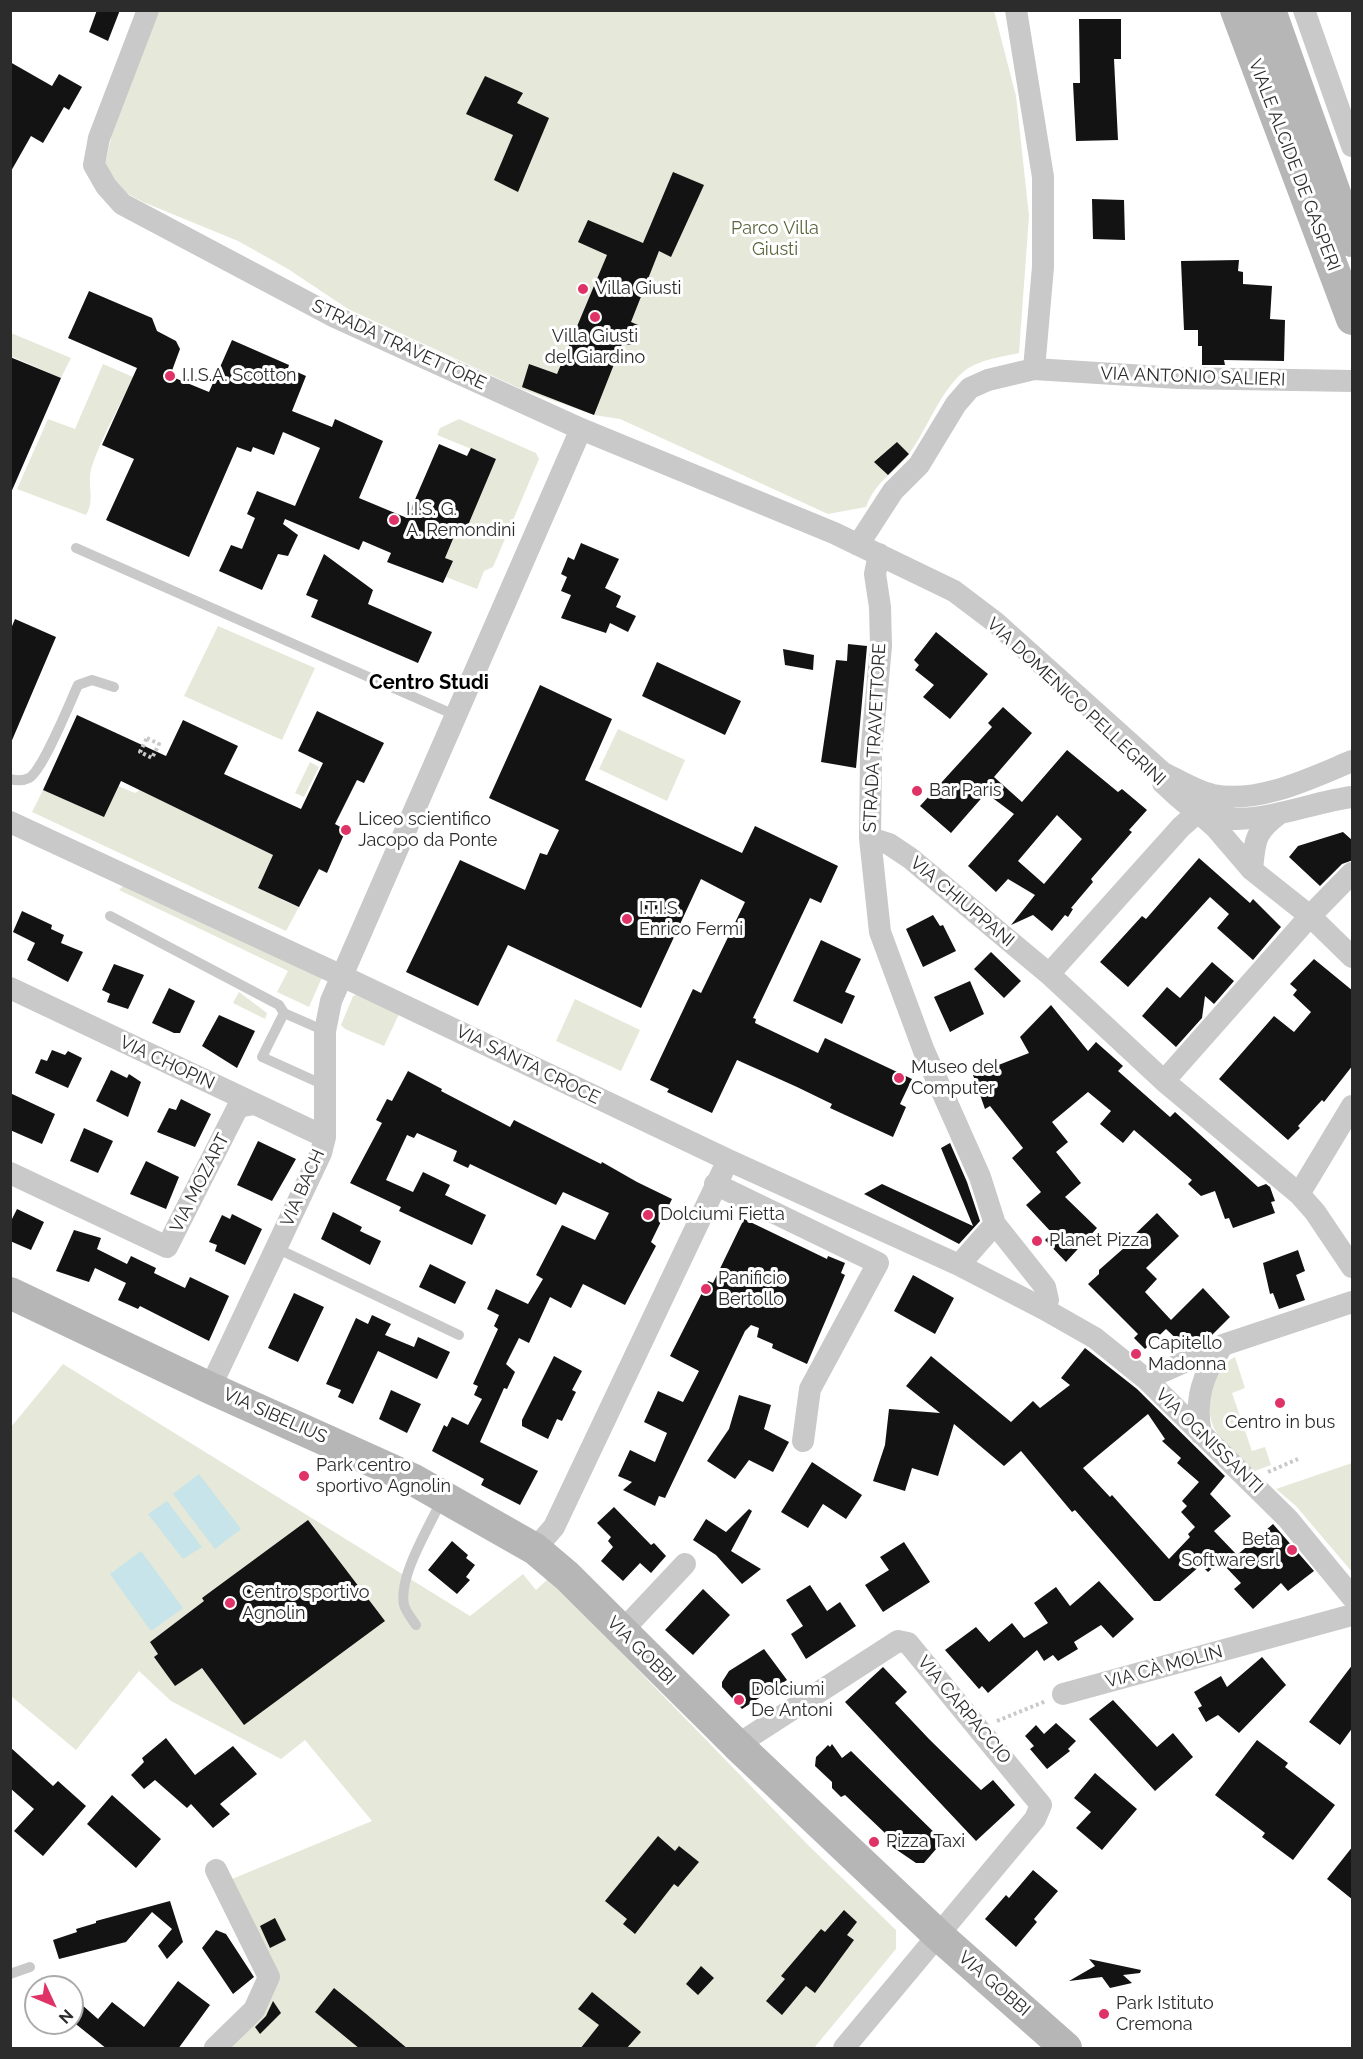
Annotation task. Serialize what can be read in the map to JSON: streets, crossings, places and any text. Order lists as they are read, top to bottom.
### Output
{
  "streets": {
    "street": [
      "VIALE ALCIDE DE GASPERI",
      "STRADA TRAVETTORE",
      "VIA ANTONIO SALIERI",
      "VIA DOMENICO PELLEGRINI",
      "VIA CHIUPPANI",
      "VIA CHOPIN",
      "VIA SANTA CROCE",
      "VIA MOZART",
      "VIA BACH",
      "VIA SIBELIUS",
      "VIA OGNISSANTI",
      "VIA GOBBI",
      "VIA CÀ MOLIN",
      "VIA CARPACCIO"
    ]
  },
  "crossings": [
    ["STRADA TRAVETTORE", "VIA ANTONIO SALIERI"],
    ["STRADA TRAVETTORE", "VIA DOMENICO PELLEGRINI"],
    ["STRADA TRAVETTORE", "VIA CHIUPPANI"],
    ["STRADA TRAVETTORE", "VIA SANTA CROCE"],
    ["STRADA TRAVETTORE", "VIA BACH"],
    ["STRADA TRAVETTORE", "VIA OGNISSANTI"],
    ["VIA CHOPIN", "VIA MOZART"],
    ["VIA CHOPIN", "VIA BACH"],
    ["VIA SANTA CROCE", "VIA BACH"],
    ["VIA SANTA CROCE", "VIA OGNISSANTI"],
    ["VIA BACH", "VIA SIBELIUS"],
    ["VIA SIBELIUS", "VIA GOBBI"],
    ["VIA GOBBI", "VIA CARPACCIO"]
  ],
  "districts": ["Centro Studi"],
  "parks": ["Parco Villa Giusti"],
  "places": [
    "Villa Giusti",
    "Villa Giusti del Giardino",
    "I.I.S.A. Scotton",
    "I.I.S. G. A. Remondini",
    "Bar Paris",
    "Liceo scientifico Jacopo da Ponte",
    "I.T.I.S. Enrico Fermi",
    "Museo del Computer",
    "Dolciumi Fietta",
    "Planet Pizza",
    "Panificio Bertollo",
    "Capitello Madonna",
    "Centro in bus",
    "Park centro sportivo Agnolin",
    "Beta Software srl",
    "Centro sportivo Agnolin",
    "Dolciumi De Antoni",
    "Pizza Taxi",
    "Park Istituto Cremona"
  ],
  "north": "bottom right"
}
